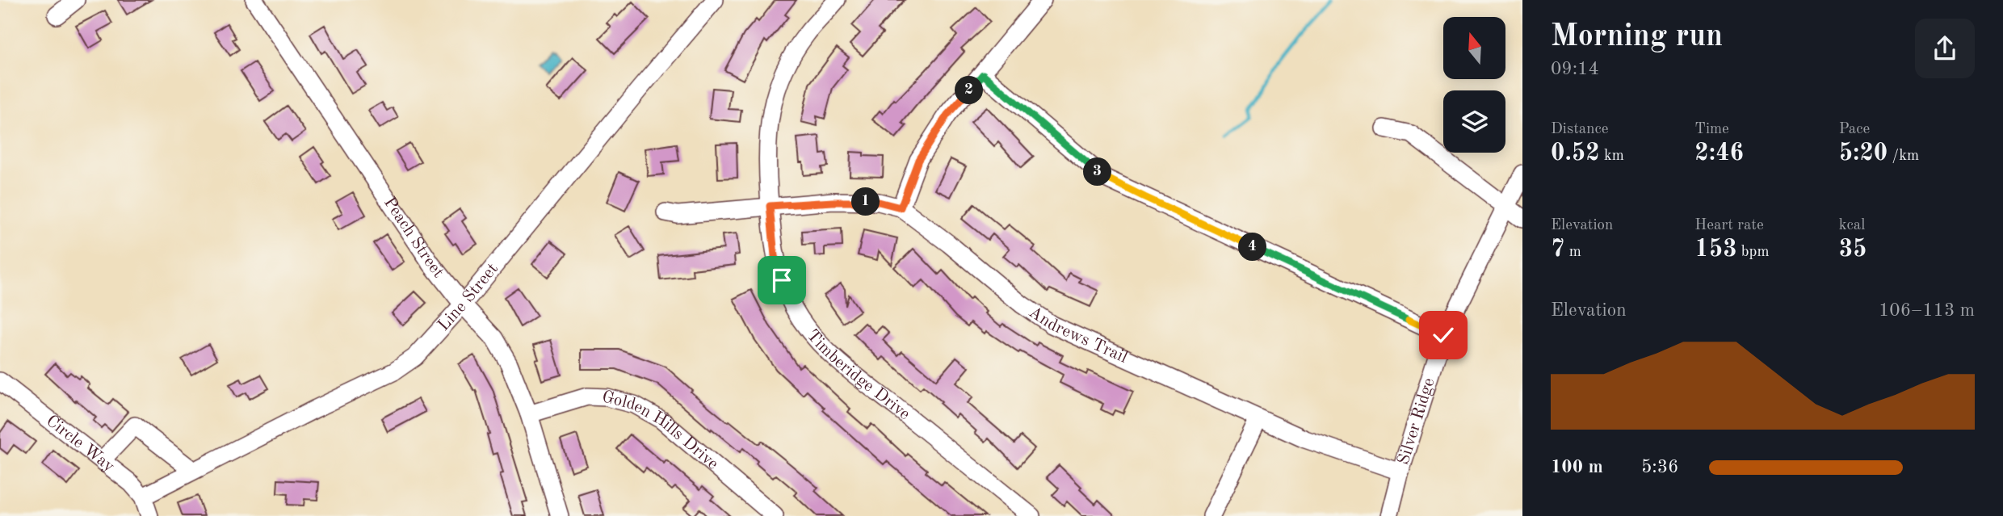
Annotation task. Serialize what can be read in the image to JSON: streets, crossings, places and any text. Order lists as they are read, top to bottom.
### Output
{
  "streets": {
    "street": [
      "Peach Street",
      "Line Street",
      "Andrews Trail",
      "Timberidge Drive",
      "Silver Ridge",
      "Golden Hills Drive",
      "Circle Way"
    ]
  },
  "crossings": [
    ["Peach Street", "Line Street"],
    ["Peach Street", "Golden Hills Drive"],
    ["Line Street", "Circle Way"],
    ["Andrews Trail", "Timberidge Drive"],
    ["Andrews Trail", "Silver Ridge"]
  ],
  "north": "top",
  "page": {
    "heading": ["Morning run", "09:14"],
    "pins": [
      "2",
      "3",
      "1",
      "4"
    ],
    "stats": [
      ["Distance", "0.52 km"],
      ["Time", "2:46"],
      ["Pace", "5:20 /km"],
      ["Elevation", "7 m"],
      ["Heart rate", "153 bpm"],
      ["kcal", "35"]
    ],
    "chart": ["Elevation", "106–113 m"],
    "list": [
      {
        "name": "100 m",
        "note": "5:36"
      }
    ]
  }
}
